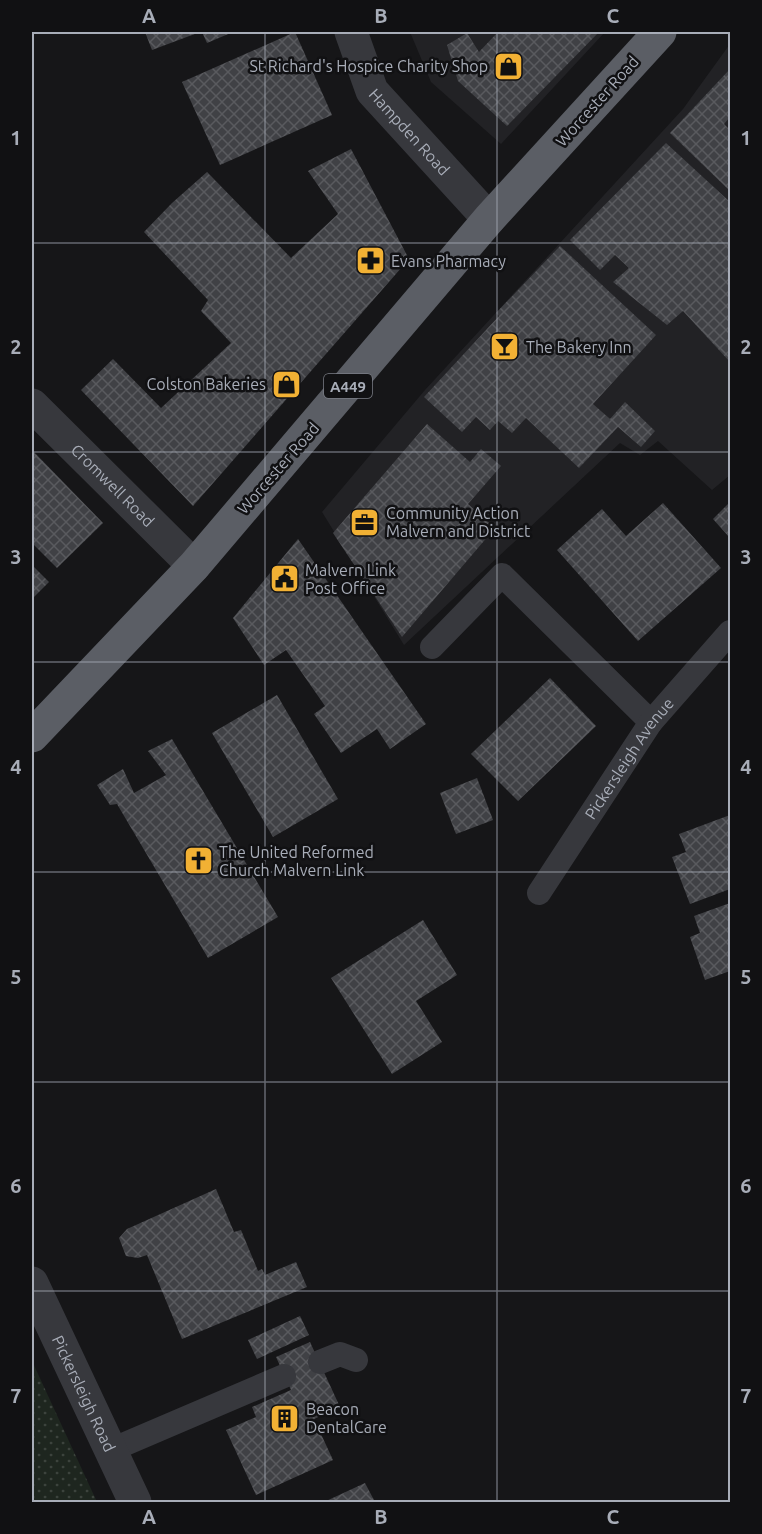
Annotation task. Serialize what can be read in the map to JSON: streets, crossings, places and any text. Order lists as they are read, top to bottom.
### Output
{
  "streets": {
    "highway": ["Worcester Road", "A449"],
    "street": ["Hampden Road", "Cromwell Road", "Pickersleigh Road"],
    "lane": ["Pickersleigh Avenue"]
  },
  "crossings": [
    ["Worcester Road", "Hampden Road"],
    ["Worcester Road", "Cromwell Road"]
  ],
  "places": {
    "shop": ["St Richard's Hospice Charity Shop", "Colston Bakeries"],
    "pharmacy": ["Evans Pharmacy"],
    "bar": ["The Bakery Inn"],
    "office": ["Community Action Malvern and District"],
    "public building": ["Malvern Link Post Office"],
    "church": ["The United Reformed Church Malvern Link"],
    "building": ["Beacon DentalCare"]
  },
  "grid": {
    "columns": ["A", "B", "C"],
    "rows": [
      "1",
      "2",
      "3",
      "4",
      "5",
      "6",
      "7"
    ]
  }
}
